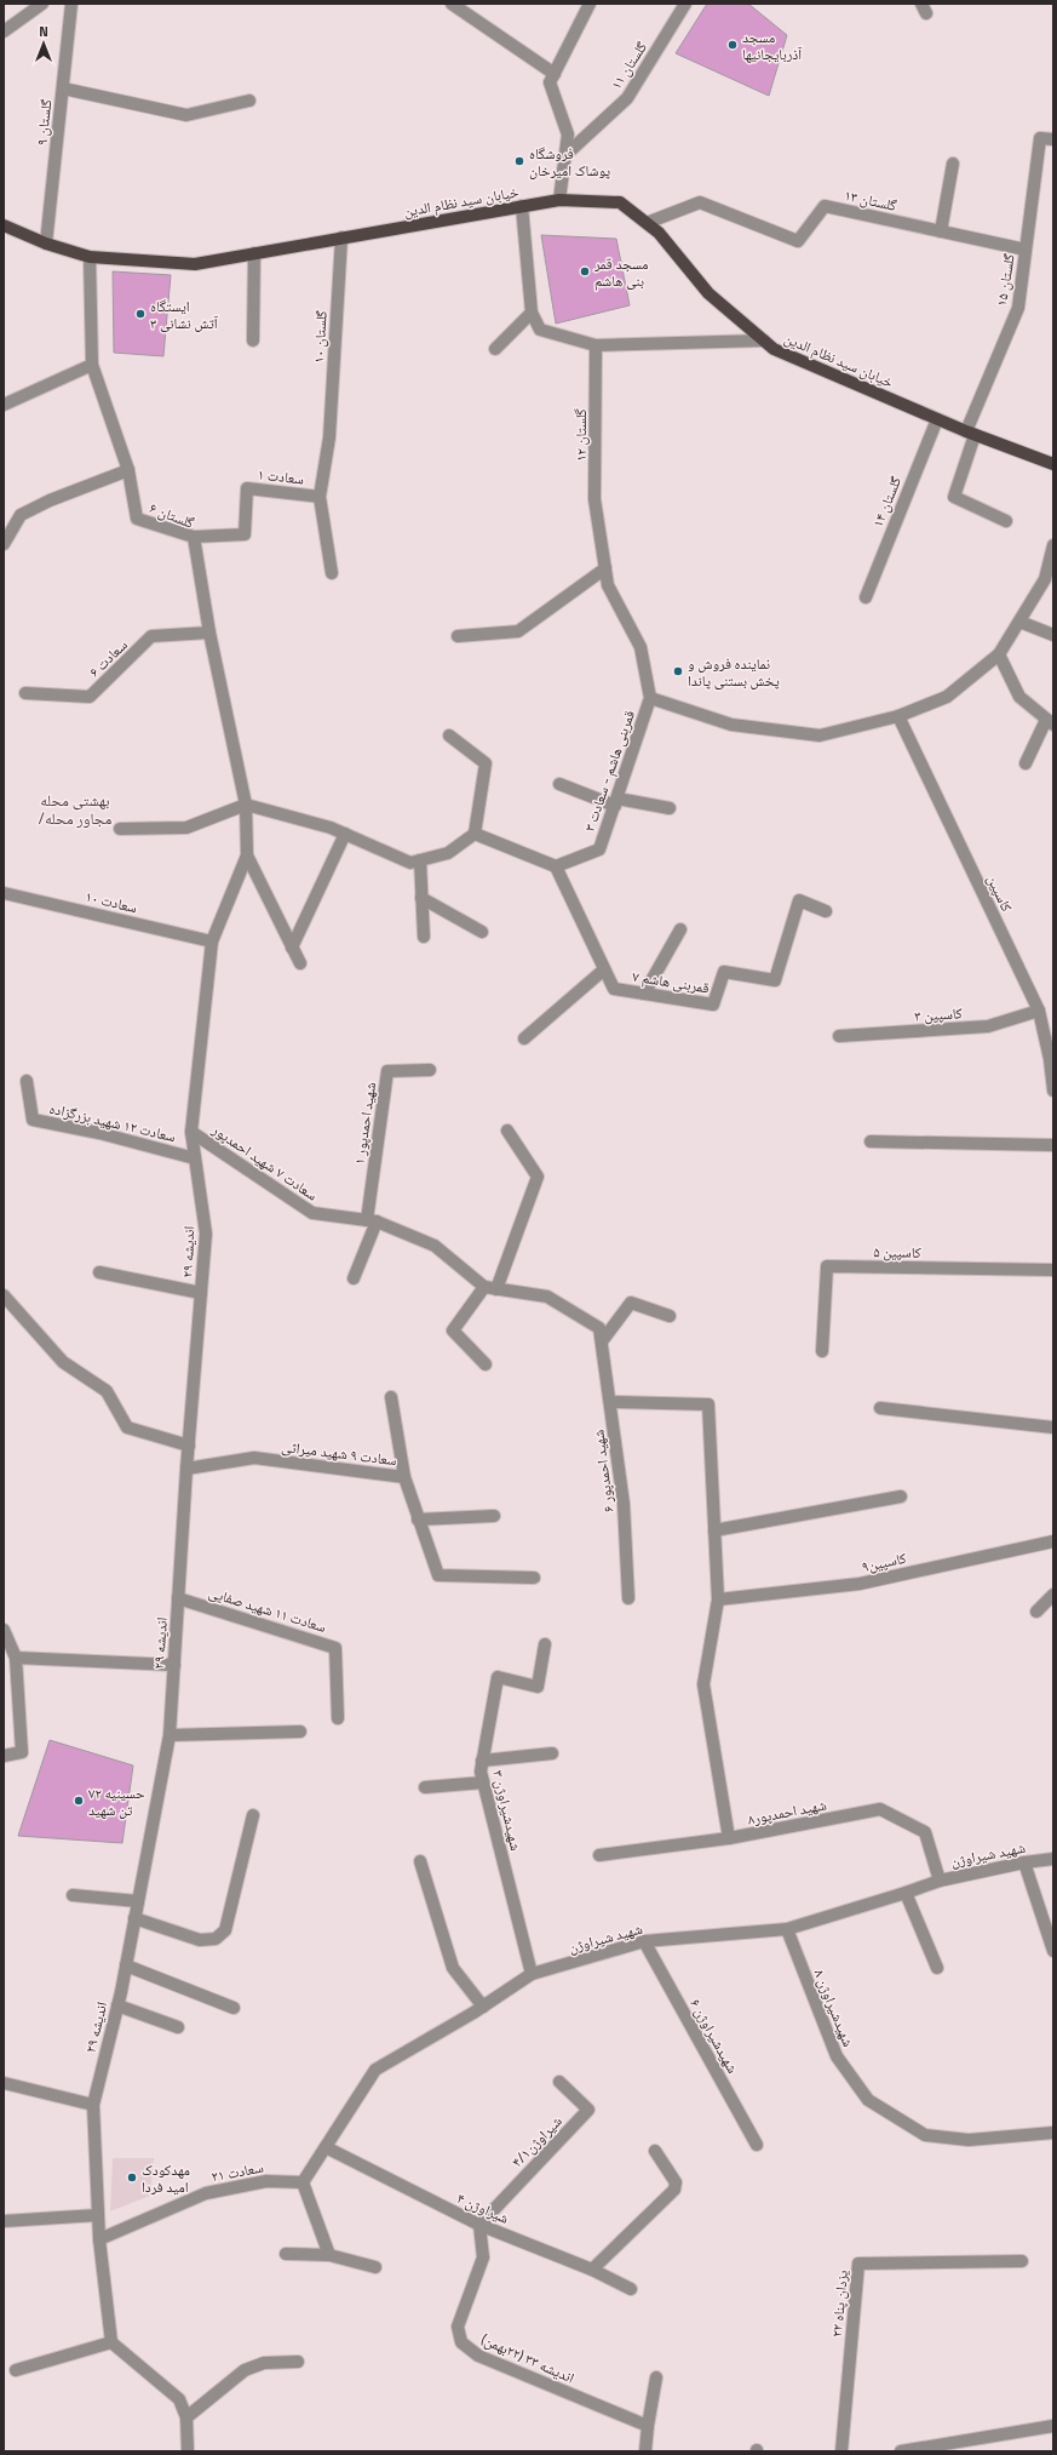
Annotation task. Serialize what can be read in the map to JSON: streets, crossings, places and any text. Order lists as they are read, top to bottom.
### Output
{
  "streets": {
    "main road": ["خیابان سید نظام الدین"],
    "street": [
      "گلستان ۱۱",
      "گلستان ۹",
      "گلستان ۱۳",
      "گلستان ۱۵",
      "گلستان ۱۰",
      "گلستان ۱۲",
      "سعادت ۱",
      "گلستان ۱۴",
      "گلستان ۶",
      "سعادت ۶",
      "قمربنی هاشم - سعادت ۳",
      "کاسپین",
      "سعادت ۱۰",
      "قمربنی هاشم ۷",
      "کاسپین ۳",
      "سعادت ۱۲ شهید بزرگزاده",
      "شهید احمدپور ۱",
      "سعادت ۷ شهید احمدپور",
      "اندیشه ۲۹",
      "کاسپین ۵",
      "سعادت ۹ شهید میراثی",
      "شهید احمدپور ۶",
      "کاسپین۹",
      "سعادت ۱۱ شهید صفایی",
      "شهیدشیراوژن ۳",
      "شهید احمدپور۸",
      "شهید شیراوژن",
      "شهیدشیراوژن ۸",
      "شهیدشیراوژن ۶",
      "شیراوژن۴/۱",
      "سعادت ۲۱",
      "شیراوژن ۴",
      "یزدان پناه ۲۲",
      "اندیشه ۳۳ (۲۲بهمن)"
    ]
  },
  "crossings": [
    ["گلستان ۹", "خیابان سید نظام الدین"],
    ["گلستان ۱۳", "خیابان سید نظام الدین"],
    ["گلستان ۱۳", "گلستان ۱۵"],
    ["خیابان سید نظام الدین", "گلستان ۱۵"],
    ["خیابان سید نظام الدین", "گلستان ۱۰"],
    ["خیابان سید نظام الدین", "گلستان ۱۴"],
    ["خیابان سید نظام الدین", "گلستان ۶"],
    ["گلستان ۱۰", "سعادت ۱"],
    ["گلستان ۱۲", "قمربنی هاشم - سعادت ۳"],
    ["سعادت ۱", "گلستان ۶"],
    ["گلستان ۶", "سعادت ۶"],
    ["گلستان ۶", "اندیشه ۲۹"],
    ["قمربنی هاشم - سعادت ۳", "قمربنی هاشم ۷"],
    ["کاسپین", "کاسپین ۳"],
    ["سعادت ۱۰", "اندیشه ۲۹"],
    ["سعادت ۱۲ شهید بزرگزاده", "اندیشه ۲۹"],
    ["شهید احمدپور ۱", "سعادت ۷ شهید احمدپور"],
    ["سعادت ۷ شهید احمدپور", "اندیشه ۲۹"],
    ["اندیشه ۲۹", "سعادت ۹ شهید میراثی"],
    ["اندیشه ۲۹", "سعادت ۱۱ شهید صفایی"],
    ["اندیشه ۲۹", "سعادت ۲۱"],
    ["شهیدشیراوژن ۳", "شهید شیراوژن"],
    ["شهید احمدپور۸", "شهید شیراوژن"],
    ["شهید شیراوژن", "شهیدشیراوژن ۸"],
    ["شهید شیراوژن", "شهیدشیراوژن ۶"],
    ["شهید شیراوژن", "سعادت ۲۱"],
    ["شهید شیراوژن", "شیراوژن ۴"],
    ["شیراوژن۴/۱", "شیراوژن ۴"],
    ["شیراوژن۴/۱", "اندیشه ۳۳ (۲۲بهمن)"],
    ["شیراوژن ۴", "اندیشه ۳۳ (۲۲بهمن)"]
  ],
  "districts": ["بهشتی محله /مجاور محله"],
  "places": [
    "مسجد آذربایجانیها",
    "فروشگاه پوشاک امیرخان",
    "مسجد قمر بنی هاشم",
    "ایستگاه آتش نشانی ۳",
    "نماینده فروش و پخش بستنی پاندا",
    "حسینیه ۷۲ تن شهید",
    "مهدکودک امید فردا"
  ],
  "north": "top"
}
